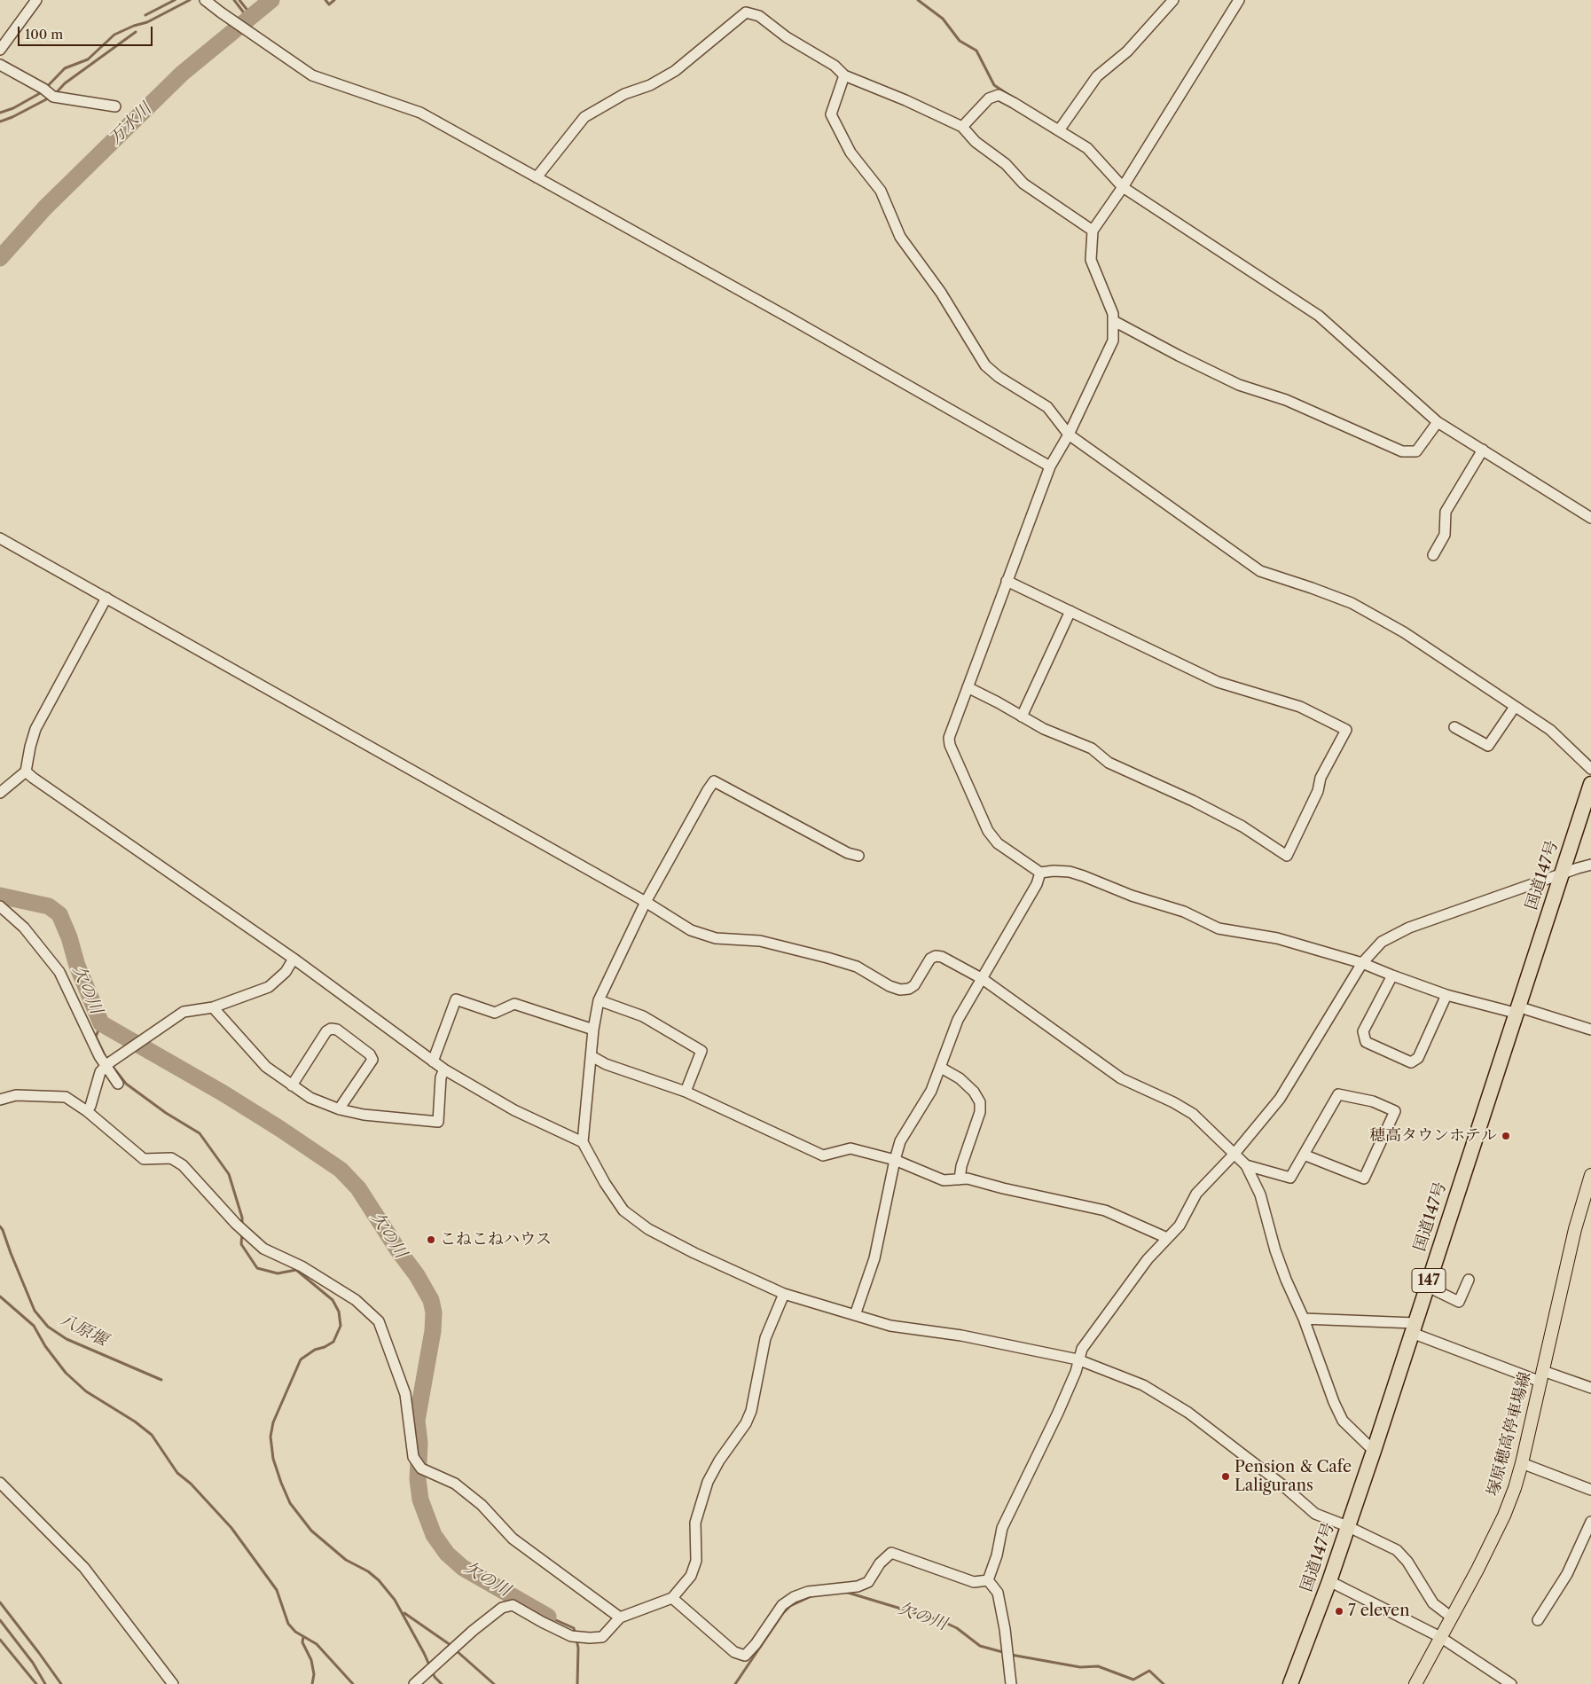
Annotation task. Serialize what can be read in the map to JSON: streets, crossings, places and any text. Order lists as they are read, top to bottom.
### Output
{
  "streets": {
    "highway": ["国道147号", "147"],
    "main road": ["塚原穂高停車場線"]
  },
  "water": ["万水川", "欠の川", "八原堰"],
  "places": [
    "穂高タウンホテル",
    "こねこねハウス",
    "Pension & Cafe Laligurans",
    "7 eleven"
  ],
  "scale_bar": "100 m"
}
